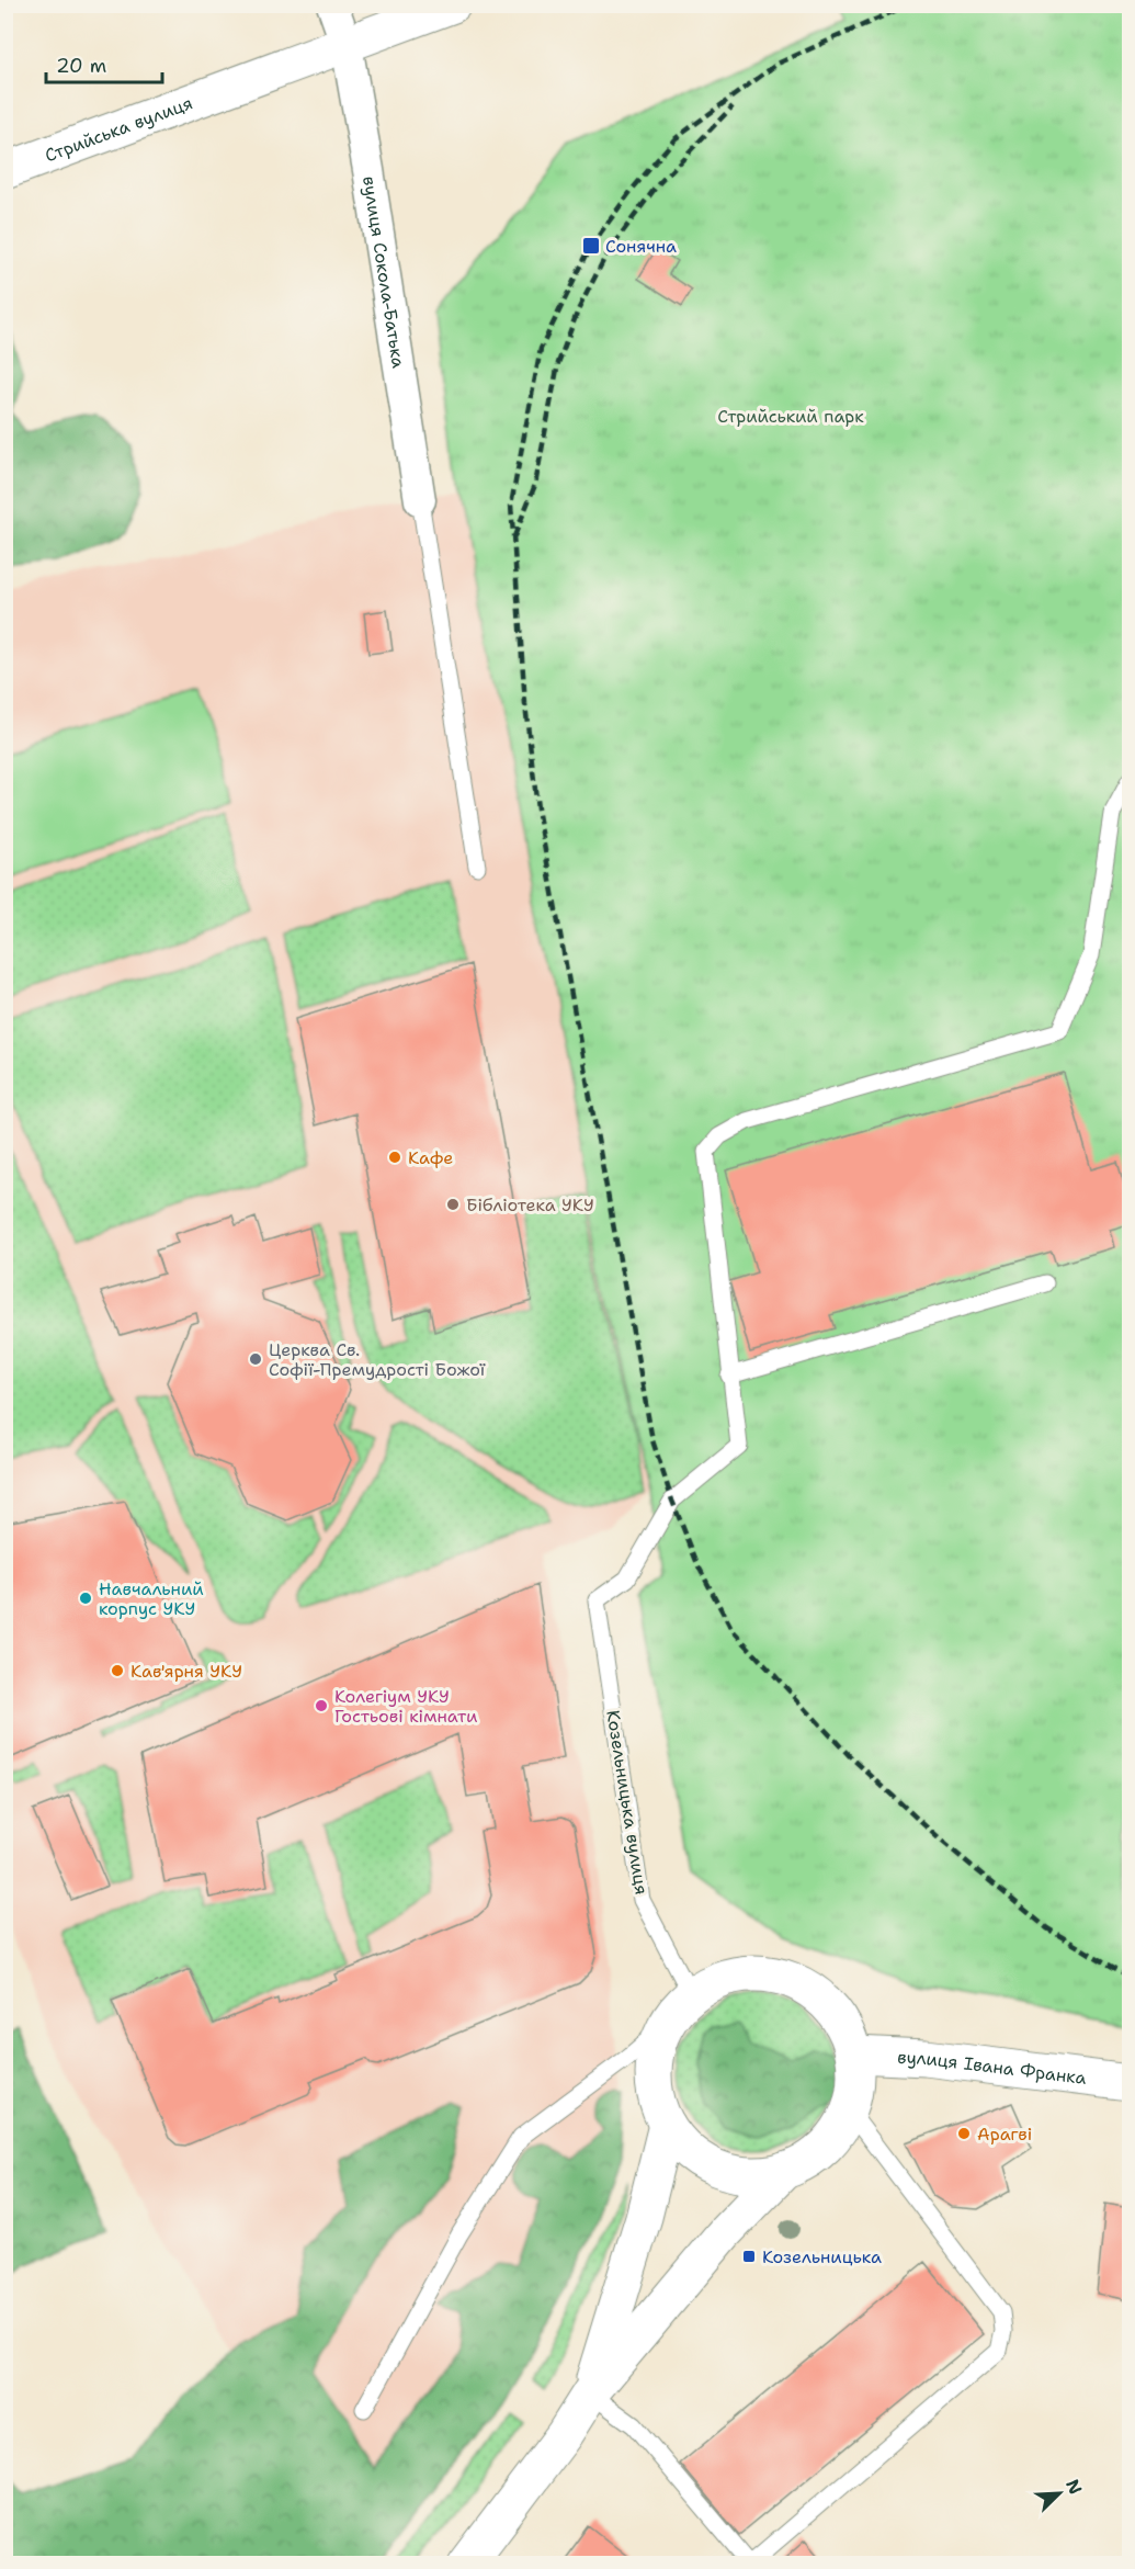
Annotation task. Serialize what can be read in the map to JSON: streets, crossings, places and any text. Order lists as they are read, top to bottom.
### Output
{
  "streets": {
    "main road": ["Стрийська вулиця", "вулиця Івана Франка"],
    "street": ["вулиця Сокола-Батька"],
    "lane": ["Козельницька вулиця"]
  },
  "crossings": [
    ["Стрийська вулиця", "вулиця Сокола-Батька"],
    ["Козельницька вулиця", "вулиця Івана Франка"]
  ],
  "parks": ["Стрийський парк"],
  "places": {
    "transit": ["Сонячна", "Козельницька"],
    "other": [
      "Кафе",
      "Бібліотека УКУ",
      "Церква Св. Софії-Премудрості Божої",
      "Навчальний корпус УКУ",
      "Кав'ярня УКУ",
      "Колегіум УКУ Гостьові кімнати",
      "Арагві"
    ]
  },
  "scale_bar": "20 m",
  "north": "top right"
}
